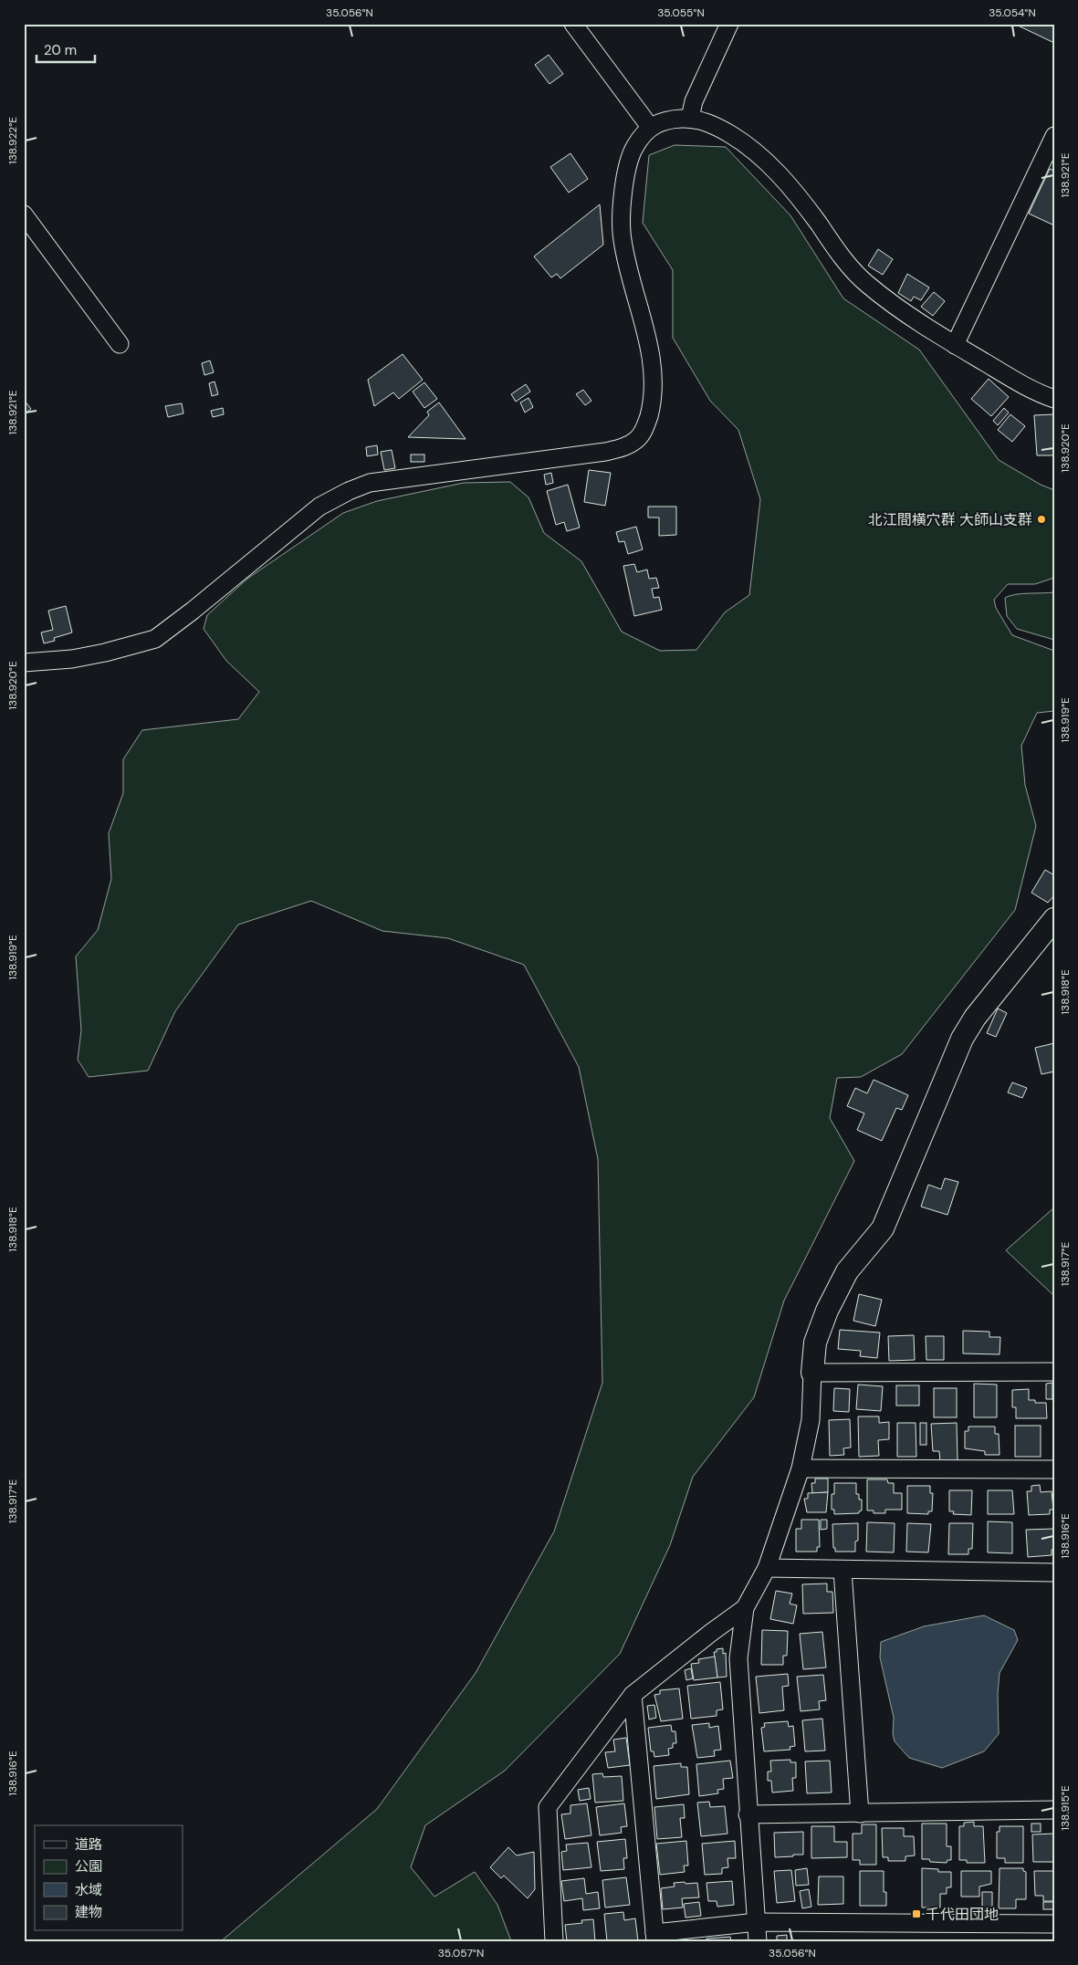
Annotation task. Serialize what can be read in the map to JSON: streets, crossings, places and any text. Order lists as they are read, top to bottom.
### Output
{
  "places": {
    "other": ["北江間横穴群 大師山支群"],
    "transit": ["千代田団地"]
  },
  "legend": [
    "道路",
    "公園",
    "水域",
    "建物"
  ],
  "scale_bar": "20 m",
  "coordinates": [
    "35.056°N",
    "35.055°N",
    "35.054°N",
    "138.922°E",
    "138.921°E",
    "138.920°E",
    "138.919°E",
    "138.918°E",
    "138.917°E",
    "138.916°E",
    "138.915°E",
    "35.057°N"
  ]
}
